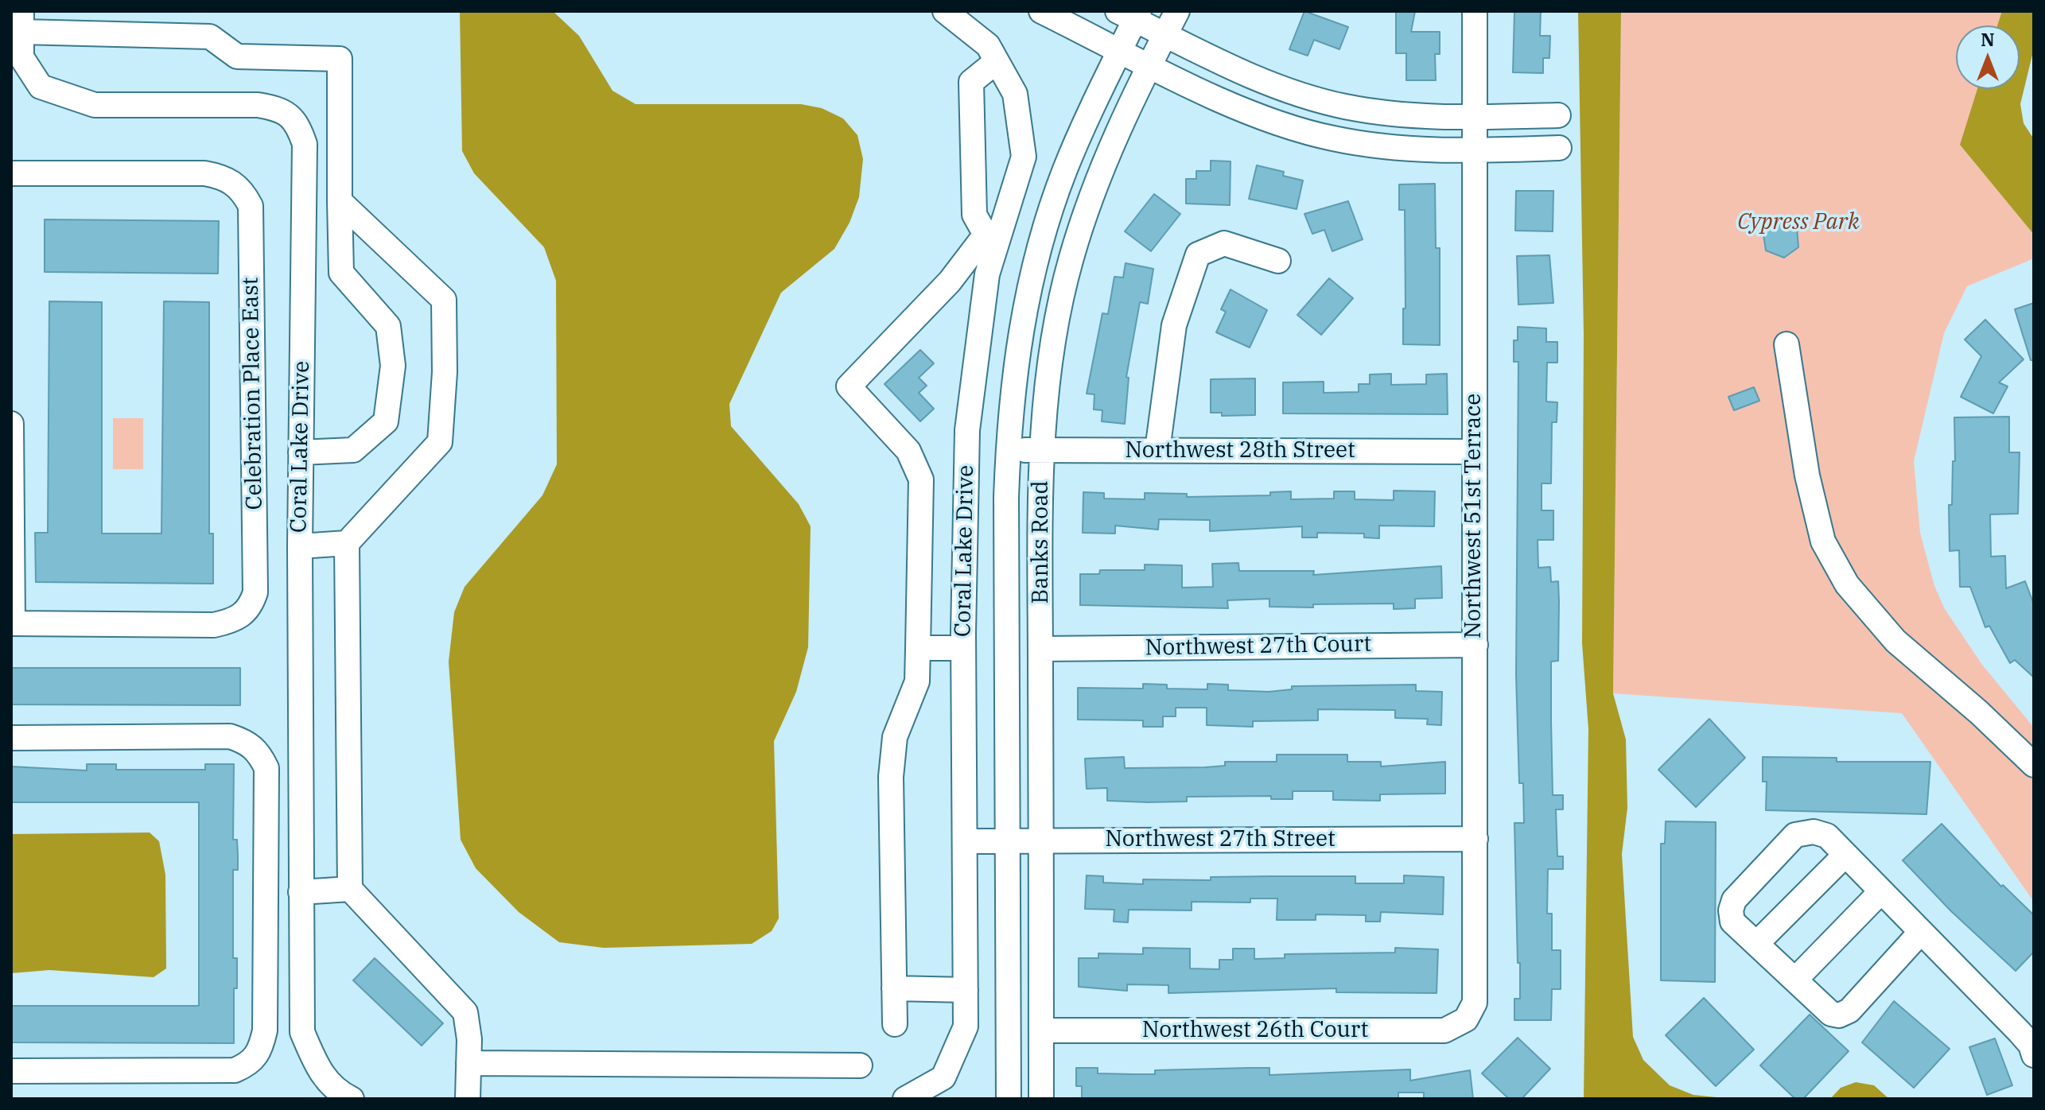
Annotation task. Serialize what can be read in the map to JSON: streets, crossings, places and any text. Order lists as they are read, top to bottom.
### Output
{
  "streets": {
    "street": [
      "Celebration Place East",
      "Coral Lake Drive",
      "Northwest 28th Street",
      "Northwest 51st Terrace",
      "Banks Road",
      "Northwest 27th Court",
      "Northwest 27th Street",
      "Northwest 26th Court"
    ]
  },
  "crossings": [
    ["Coral Lake Drive", "Northwest 27th Street"],
    ["Northwest 28th Street", "Northwest 51st Terrace"],
    ["Northwest 28th Street", "Banks Road"],
    ["Northwest 51st Terrace", "Northwest 27th Court"],
    ["Northwest 51st Terrace", "Northwest 27th Street"],
    ["Northwest 51st Terrace", "Northwest 26th Court"],
    ["Banks Road", "Northwest 27th Court"],
    ["Banks Road", "Northwest 27th Street"],
    ["Banks Road", "Northwest 26th Court"]
  ],
  "parks": ["Cypress Park"],
  "north": "top"
}
